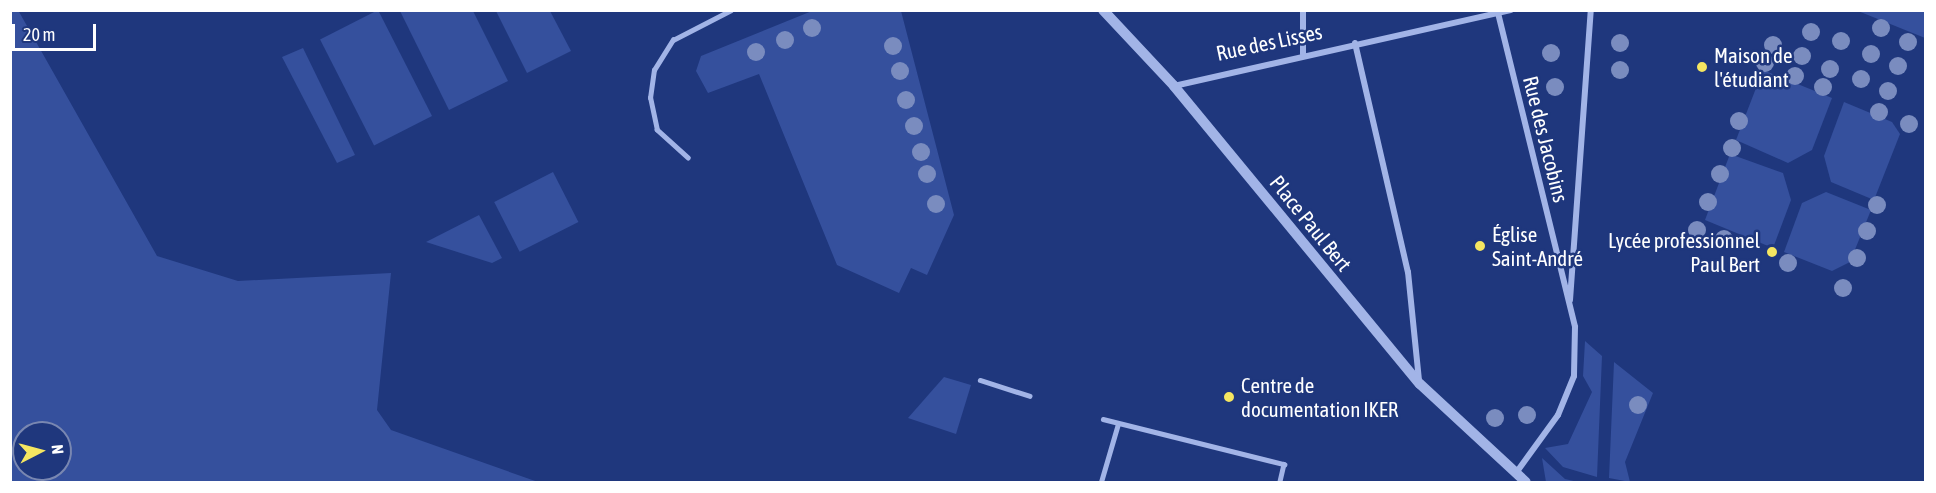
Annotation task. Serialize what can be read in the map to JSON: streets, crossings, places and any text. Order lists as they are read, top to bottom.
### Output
{
  "streets": {
    "street": ["Rue des Lisses", "Rue des Jacobins", "Place Paul Bert"]
  },
  "crossings": [
    ["Rue des Lisses", "Rue des Jacobins"],
    ["Rue des Lisses", "Place Paul Bert"]
  ],
  "places": [
    "Maison de l'étudiant",
    "Église Saint-André",
    "Lycée professionnel Paul Bert",
    "Centre de documentation IKER"
  ],
  "scale_bar": "20 m",
  "north": "right"
}
